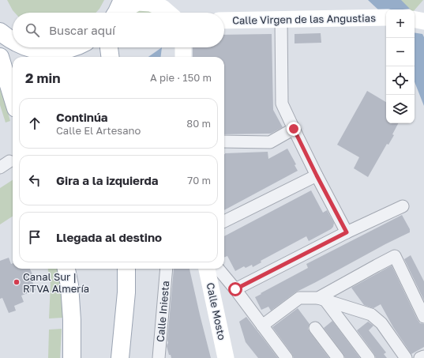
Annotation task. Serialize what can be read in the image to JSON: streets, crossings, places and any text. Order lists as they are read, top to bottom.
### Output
{
  "streets": {
    "street": ["Calle Virgen de las Angustias", "Calle Iniesta", "Calle Mosto"]
  },
  "places": ["Canal Sur | RTVA Almería"],
  "page": {
    "map_buttons": ["+", "−"],
    "search": "Buscar aquí",
    "heading": ["2 min", "A pie · 150 m"],
    "list": [
      ["Continúa", "Calle El Artesano", "80 m"],
      ["Gira a la izquierda", "70 m"],
      "Llegada al destino"
    ]
  }
}
